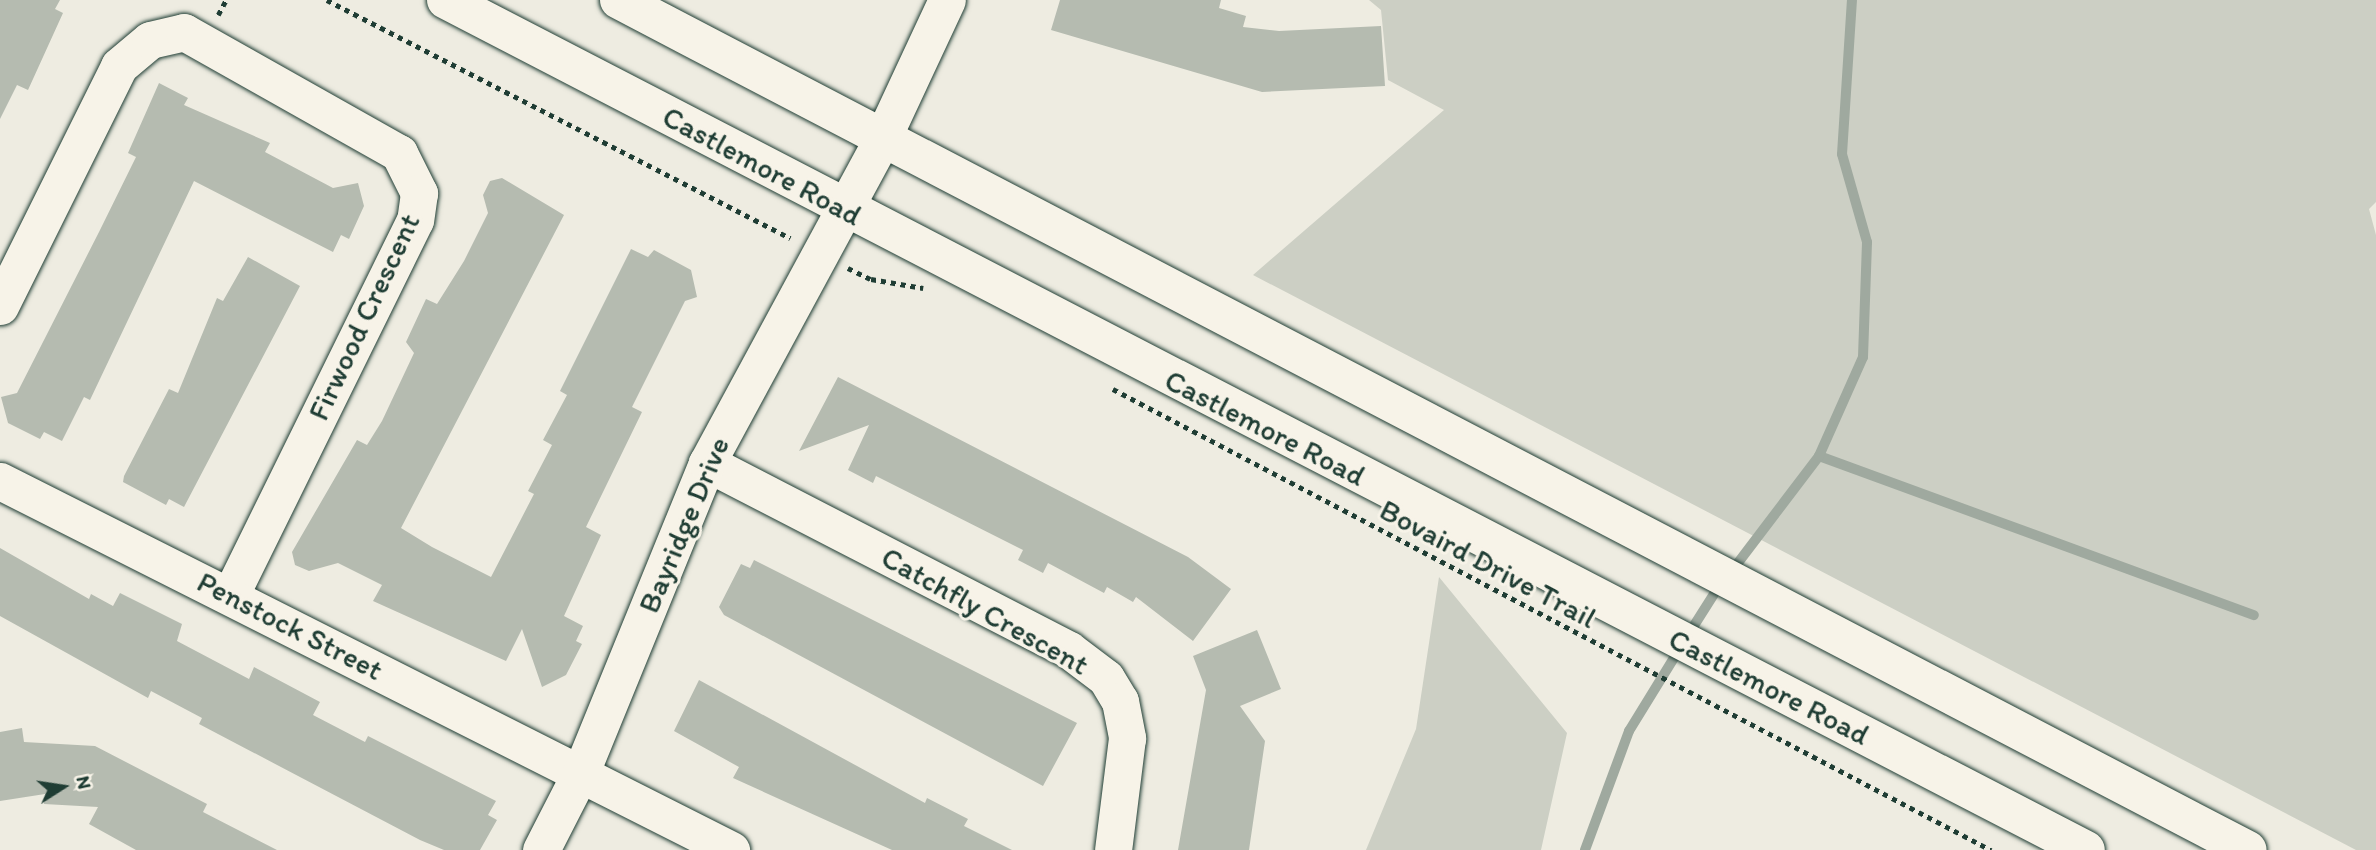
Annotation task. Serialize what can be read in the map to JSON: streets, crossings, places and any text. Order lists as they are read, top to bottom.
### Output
{
  "streets": {
    "main road": ["Castlemore Road"],
    "street": [
      "Firwood Crescent",
      "Bayridge Drive",
      "Catchfly Crescent",
      "Penstock Street"
    ],
    "path": ["Bovaird Drive Trail"]
  },
  "crossings": [
    ["Castlemore Road", "Bayridge Drive"],
    ["Firwood Crescent", "Penstock Street"],
    ["Bayridge Drive", "Catchfly Crescent"],
    ["Bayridge Drive", "Penstock Street"]
  ],
  "north": "right"
}
